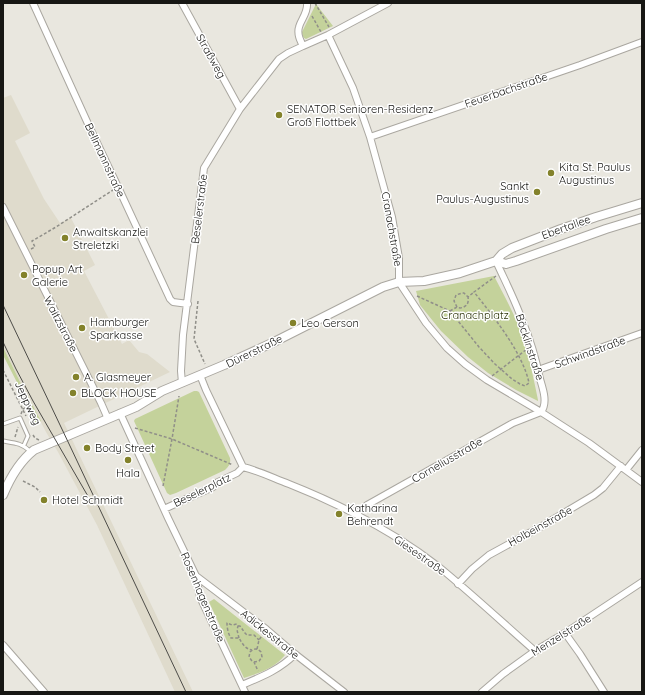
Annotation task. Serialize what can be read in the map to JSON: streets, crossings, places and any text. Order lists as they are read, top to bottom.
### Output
{
  "streets": {
    "main road": ["Ebertallee", "Dürerstraße"],
    "street": [
      "Straßweg",
      "Feuerbachstraße",
      "Bellmannstraße",
      "Beselerstraße",
      "Cranachstraße",
      "Waitzstraße",
      "Böcklinstraße",
      "Schwindstraße",
      "Corneliusstraße",
      "Beselerplatz",
      "Holbeinstraße",
      "Giesestraße",
      "Rosenhagenstraße",
      "Adickesstraße",
      "Menzelstraße"
    ],
    "path": ["Jeppweg"]
  },
  "crossings": [
    ["Straßweg", "Beselerstraße"],
    ["Feuerbachstraße", "Cranachstraße"],
    ["Bellmannstraße", "Beselerstraße"],
    ["Beselerstraße", "Cranachstraße"],
    ["Beselerstraße", "Dürerstraße"],
    ["Ebertallee", "Cranachstraße"],
    ["Ebertallee", "Böcklinstraße"],
    ["Ebertallee", "Dürerstraße"],
    ["Cranachstraße", "Böcklinstraße"],
    ["Cranachstraße", "Dürerstraße"],
    ["Cranachstraße", "Corneliusstraße"],
    ["Cranachstraße", "Holbeinstraße"],
    ["Waitzstraße", "Dürerstraße"],
    ["Böcklinstraße", "Schwindstraße"],
    ["Böcklinstraße", "Corneliusstraße"],
    ["Dürerstraße", "Beselerplatz"],
    ["Corneliusstraße", "Giesestraße"],
    ["Beselerplatz", "Giesestraße"],
    ["Beselerplatz", "Rosenhagenstraße"],
    ["Holbeinstraße", "Giesestraße"],
    ["Giesestraße", "Menzelstraße"],
    ["Rosenhagenstraße", "Adickesstraße"]
  ],
  "parks": ["Cranachplatz"],
  "places": [
    "SENATOR Senioren-Residenz Groß Flottbek",
    "Kita St. Paulus Augustinus",
    "Sankt Paulus-Augustinus",
    "Anwaltskanzlei Streletzki",
    "Popup Art Galerie",
    "Leo Gerson",
    "Hamburger Sparkasse",
    "A. Glasmeyer",
    "BLOCK HOUSE",
    "Body Street",
    "Hala",
    "Hotel Schmidt",
    "Katharina Behrendt"
  ]
}
